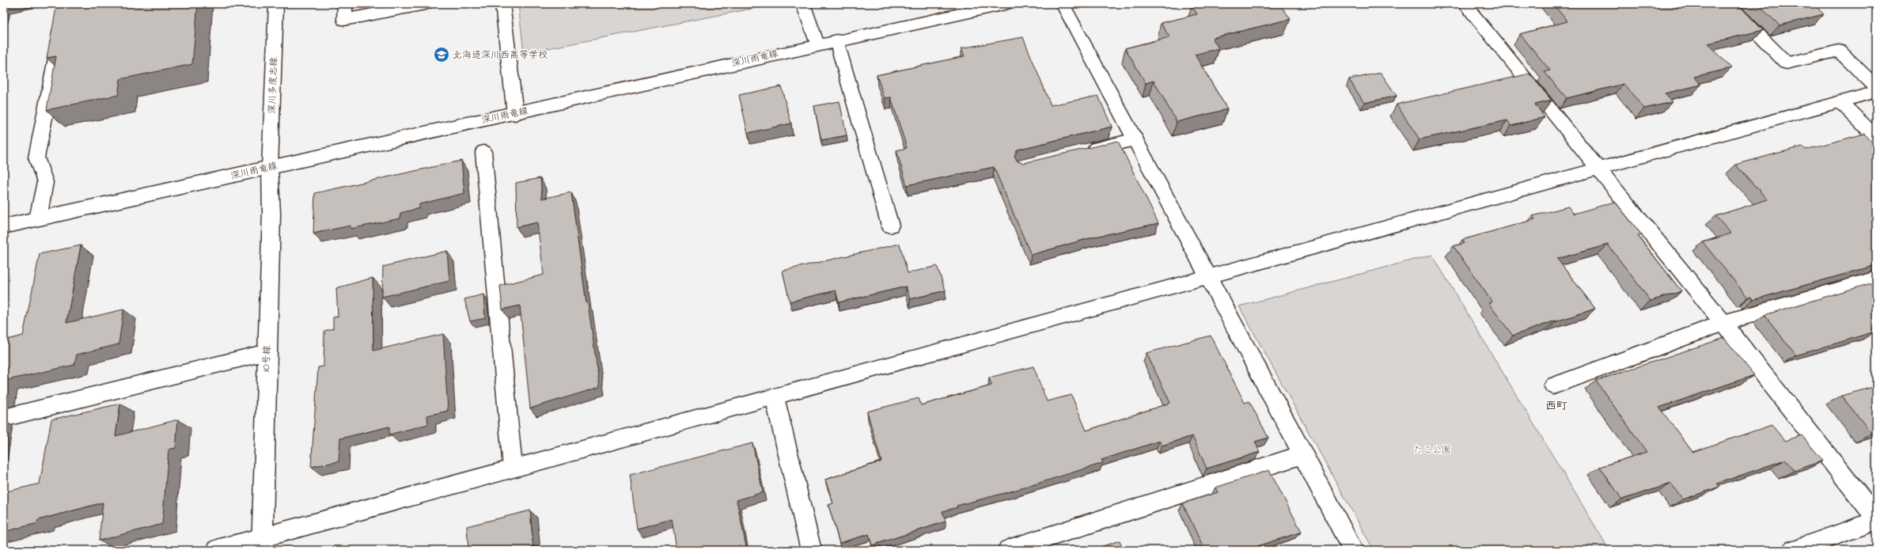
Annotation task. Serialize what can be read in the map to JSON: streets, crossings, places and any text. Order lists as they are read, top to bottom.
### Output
{
  "streets": {
    "street": ["深川雨竜線", "深川多度志線", "10号線"]
  },
  "crossings": [
    ["深川雨竜線", "深川多度志線"],
    ["深川雨竜線", "10号線"],
    ["深川多度志線", "10号線"]
  ],
  "districts": ["西町"],
  "parks": ["たこ公園"],
  "places": {
    "school or university": ["北海道深川西高等学校"]
  }
}
